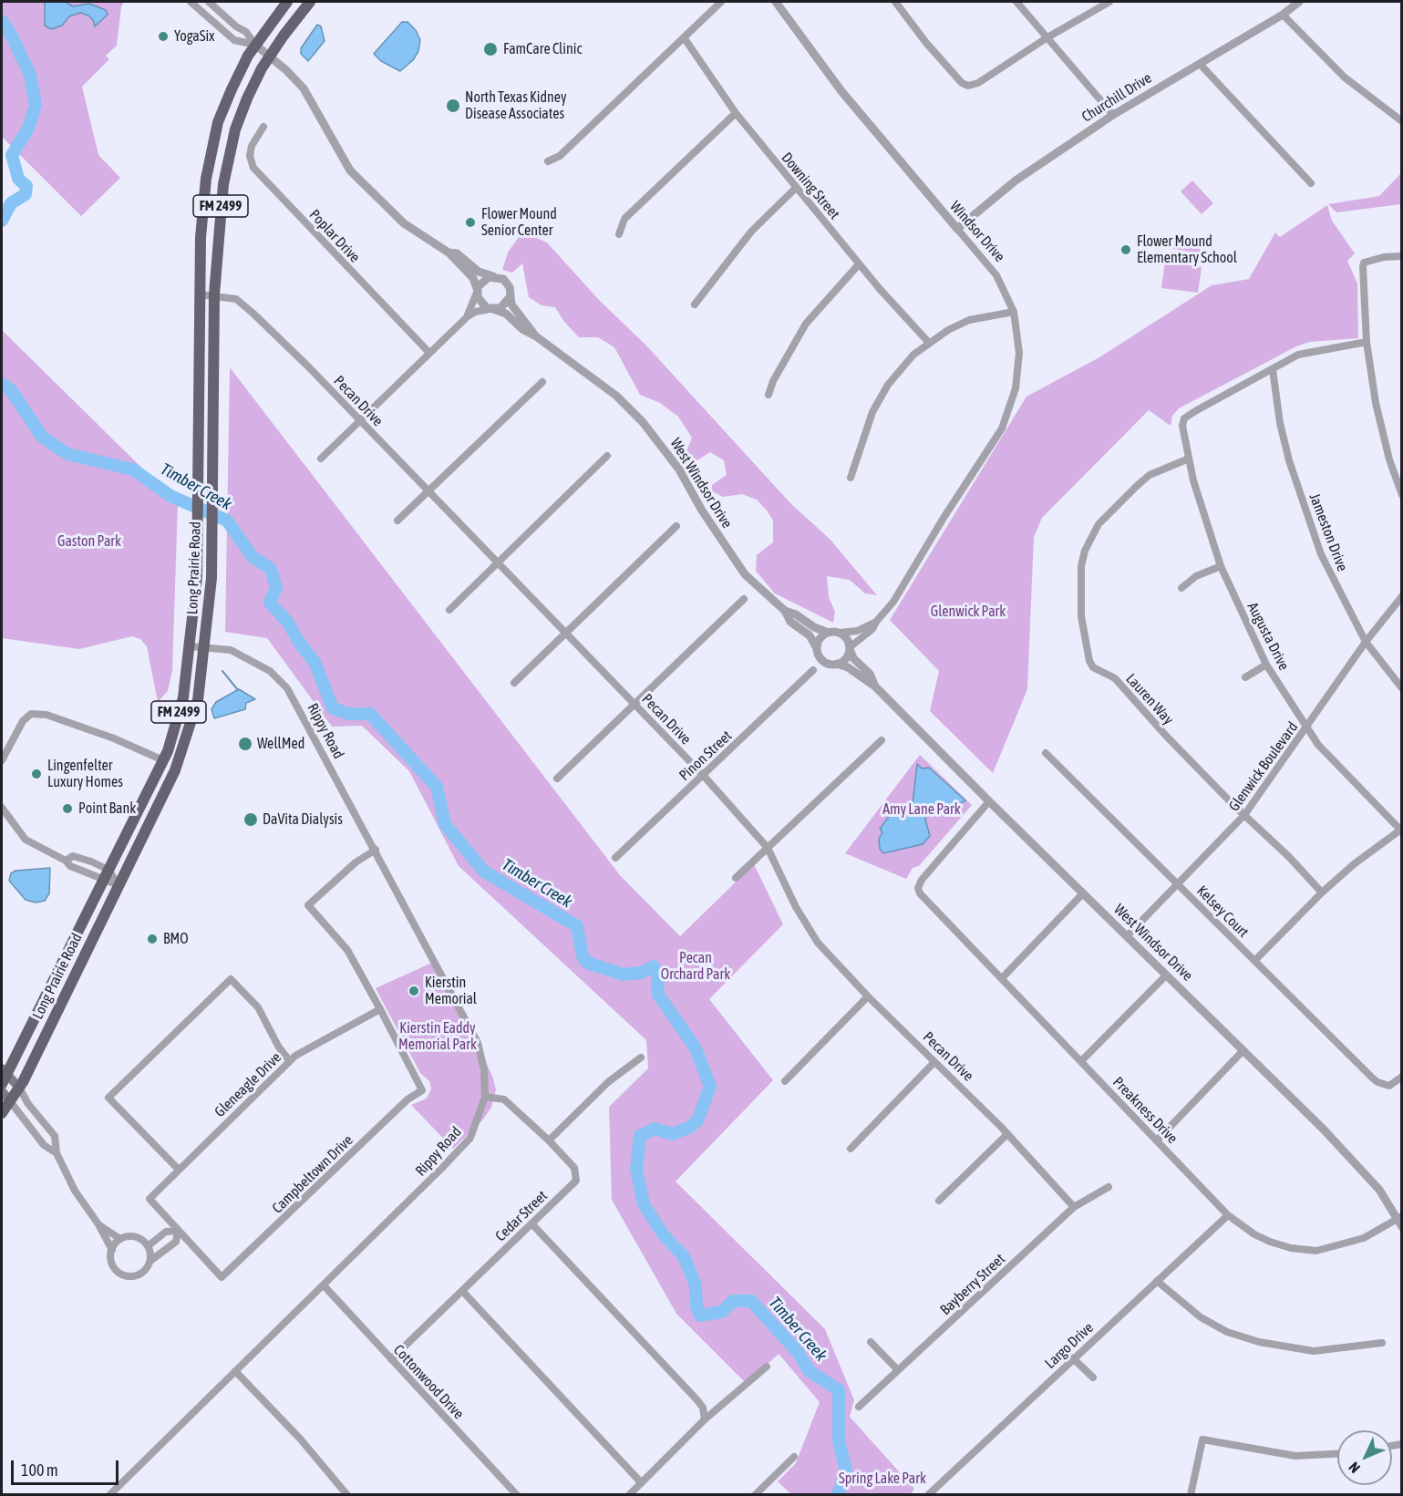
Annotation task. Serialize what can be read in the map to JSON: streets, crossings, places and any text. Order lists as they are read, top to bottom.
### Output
{
  "streets": {
    "main road": ["FM 2499", "Long Prairie Road"],
    "street": [
      "Churchill Drive",
      "Downing Street",
      "Windsor Drive",
      "Poplar Drive",
      "Pecan Drive",
      "West Windsor Drive",
      "Jameston Drive",
      "Augusta Drive",
      "Lauren Way",
      "Rippy Road",
      "Pinon Street",
      "Glenwick Boulevard",
      "Kelsey Court",
      "Gleneagle Drive",
      "Preakness Drive",
      "Campbeltown Drive",
      "Cedar Street",
      "Bayberry Street",
      "Largo Drive",
      "Cottonwood Drive"
    ]
  },
  "crossings": [
    ["Churchill Drive", "Windsor Drive"],
    ["Windsor Drive", "West Windsor Drive"],
    ["Pecan Drive", "Long Prairie Road"],
    ["Pecan Drive", "Pinon Street"],
    ["Pecan Drive", "Bayberry Street"],
    ["West Windsor Drive", "Long Prairie Road"],
    ["West Windsor Drive", "Glenwick Boulevard"],
    ["West Windsor Drive", "Preakness Drive"],
    ["Jameston Drive", "Augusta Drive"],
    ["Jameston Drive", "Glenwick Boulevard"],
    ["Long Prairie Road", "Rippy Road"],
    ["Augusta Drive", "Lauren Way"],
    ["Augusta Drive", "Glenwick Boulevard"],
    ["Lauren Way", "Glenwick Boulevard"],
    ["Rippy Road", "Cedar Street"],
    ["Rippy Road", "Cottonwood Drive"],
    ["Glenwick Boulevard", "Kelsey Court"],
    ["Gleneagle Drive", "Campbeltown Drive"],
    ["Preakness Drive", "Largo Drive"],
    ["Cedar Street", "Cottonwood Drive"]
  ],
  "water": ["Timber Creek"],
  "parks": [
    "Gaston Park",
    "Glenwick Park",
    "Amy Lane Park",
    "Pecan Orchard Park",
    "Kierstin Eaddy Memorial Park",
    "Spring Lake Park"
  ],
  "places": [
    "YogaSix",
    "FamCare Clinic",
    "North Texas Kidney Disease Associates",
    "Flower Mound Senior Center",
    "Flower Mound Elementary School",
    "WellMed",
    "Lingenfelter Luxury Homes",
    "Point Bank",
    "DaVita Dialysis",
    "BMO",
    "Kierstin Memorial"
  ],
  "scale_bar": "100 m",
  "north": "bottom left"
}
